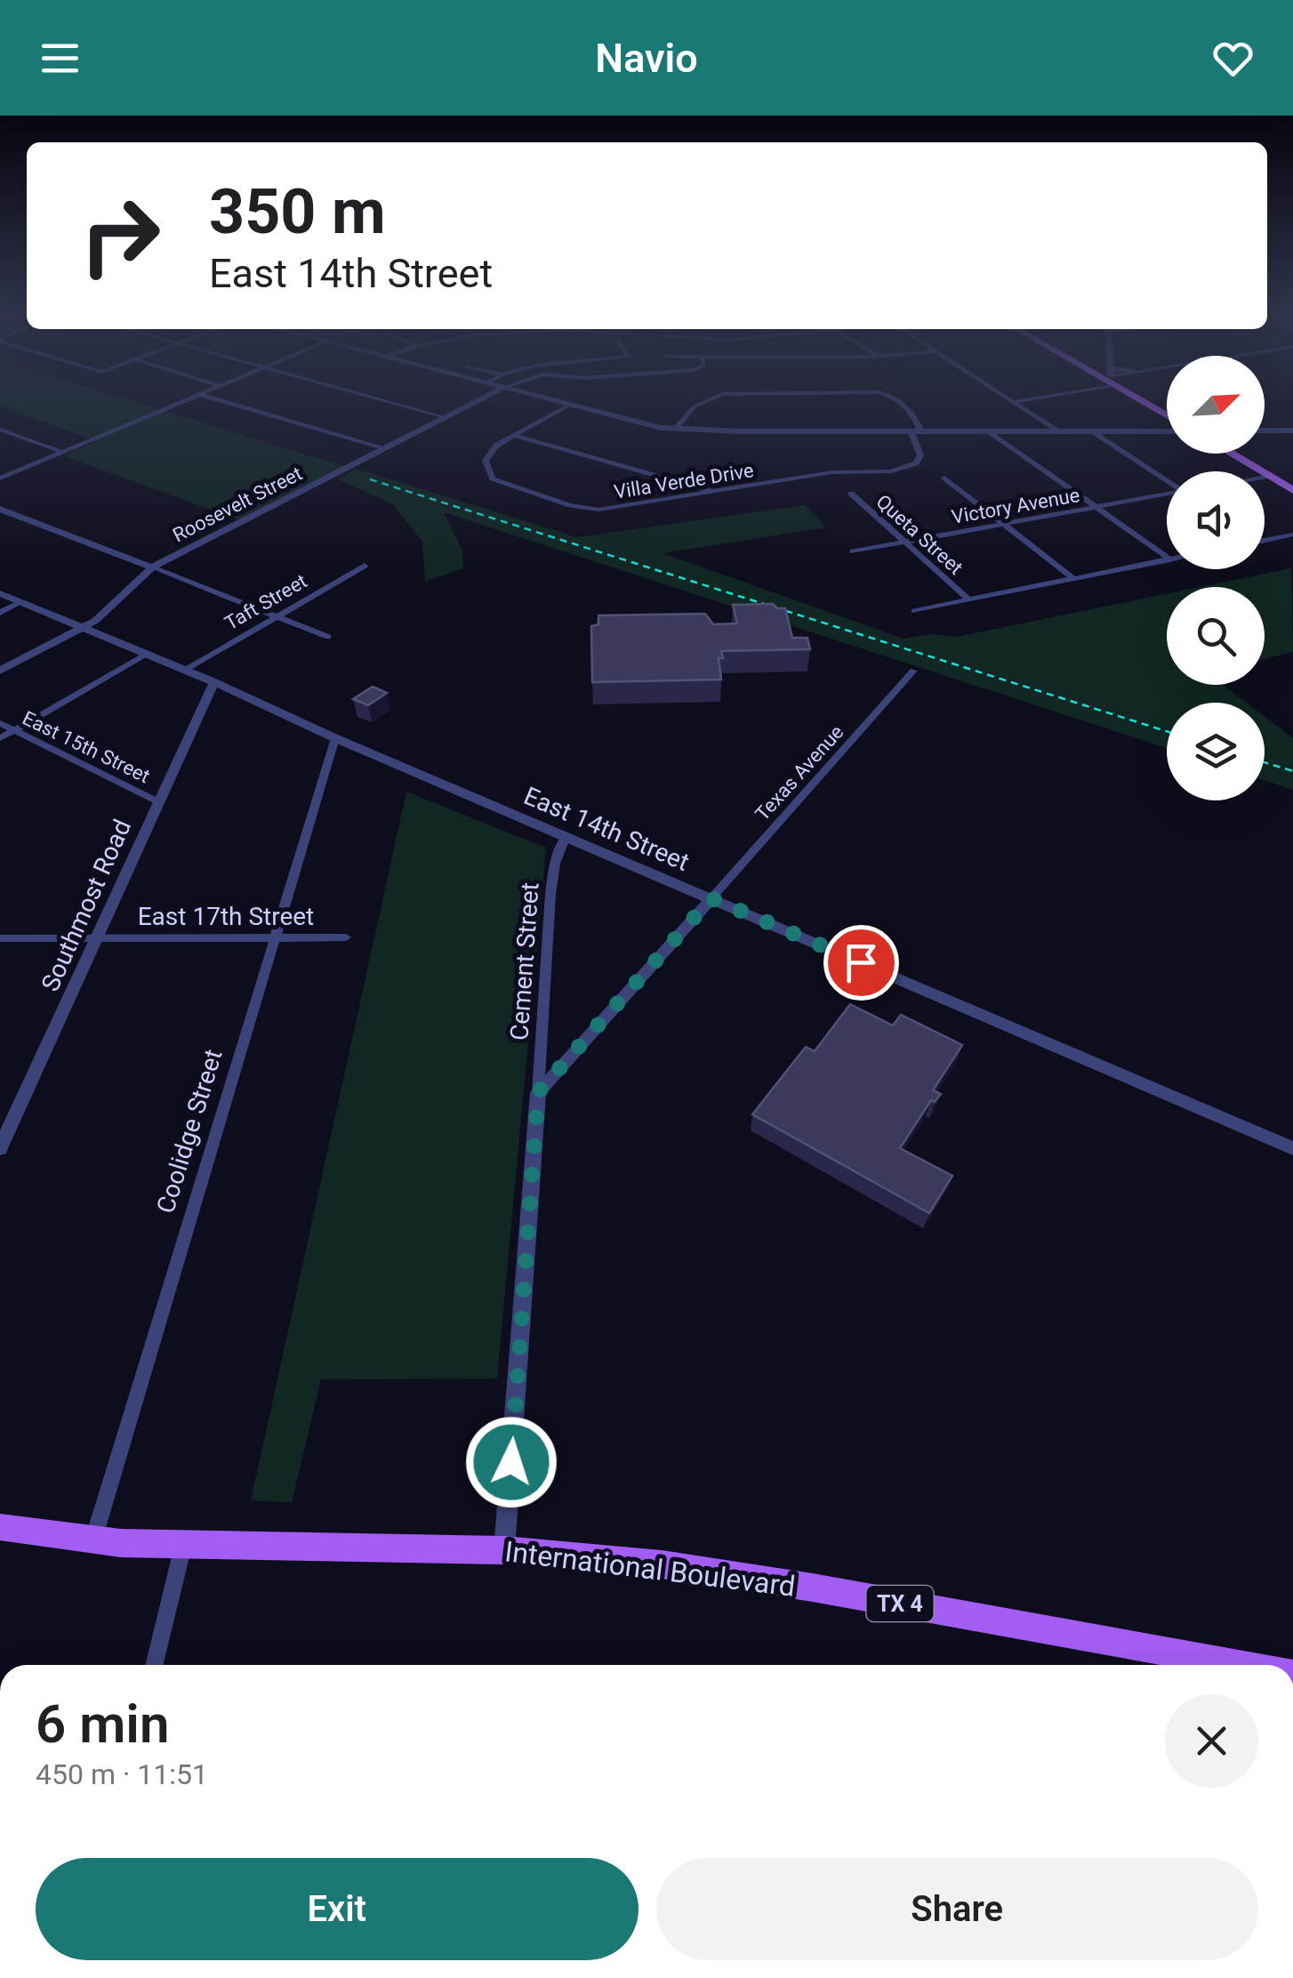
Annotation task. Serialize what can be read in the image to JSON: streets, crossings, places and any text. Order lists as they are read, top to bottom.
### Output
{
  "streets": {
    "main road": ["International Boulevard", "TX 4"],
    "street": [
      "Villa Verde Drive",
      "Roosevelt Street",
      "Victory Avenue",
      "Queta Street",
      "Taft Street",
      "East 15th Street",
      "Texas Avenue",
      "East 14th Street",
      "Southmost Road",
      "East 17th Street",
      "Cement Street",
      "Coolidge Street"
    ]
  },
  "crossings": [
    ["Roosevelt Street", "East 14th Street"],
    ["Victory Avenue", "Queta Street"],
    ["Taft Street", "East 14th Street"],
    ["East 15th Street", "Southmost Road"],
    ["Texas Avenue", "East 14th Street"],
    ["East 14th Street", "Southmost Road"],
    ["East 14th Street", "Cement Street"],
    ["East 14th Street", "Coolidge Street"],
    ["Southmost Road", "East 17th Street"],
    ["East 17th Street", "Coolidge Street"],
    ["Coolidge Street", "International Boulevard"]
  ],
  "north": "top right",
  "page": {
    "header": "Navio",
    "turn": ["350 m", "East 14th Street"],
    "heading": ["6 min", "450 m · 11:51"],
    "buttons": ["Exit", "Share"]
  }
}
